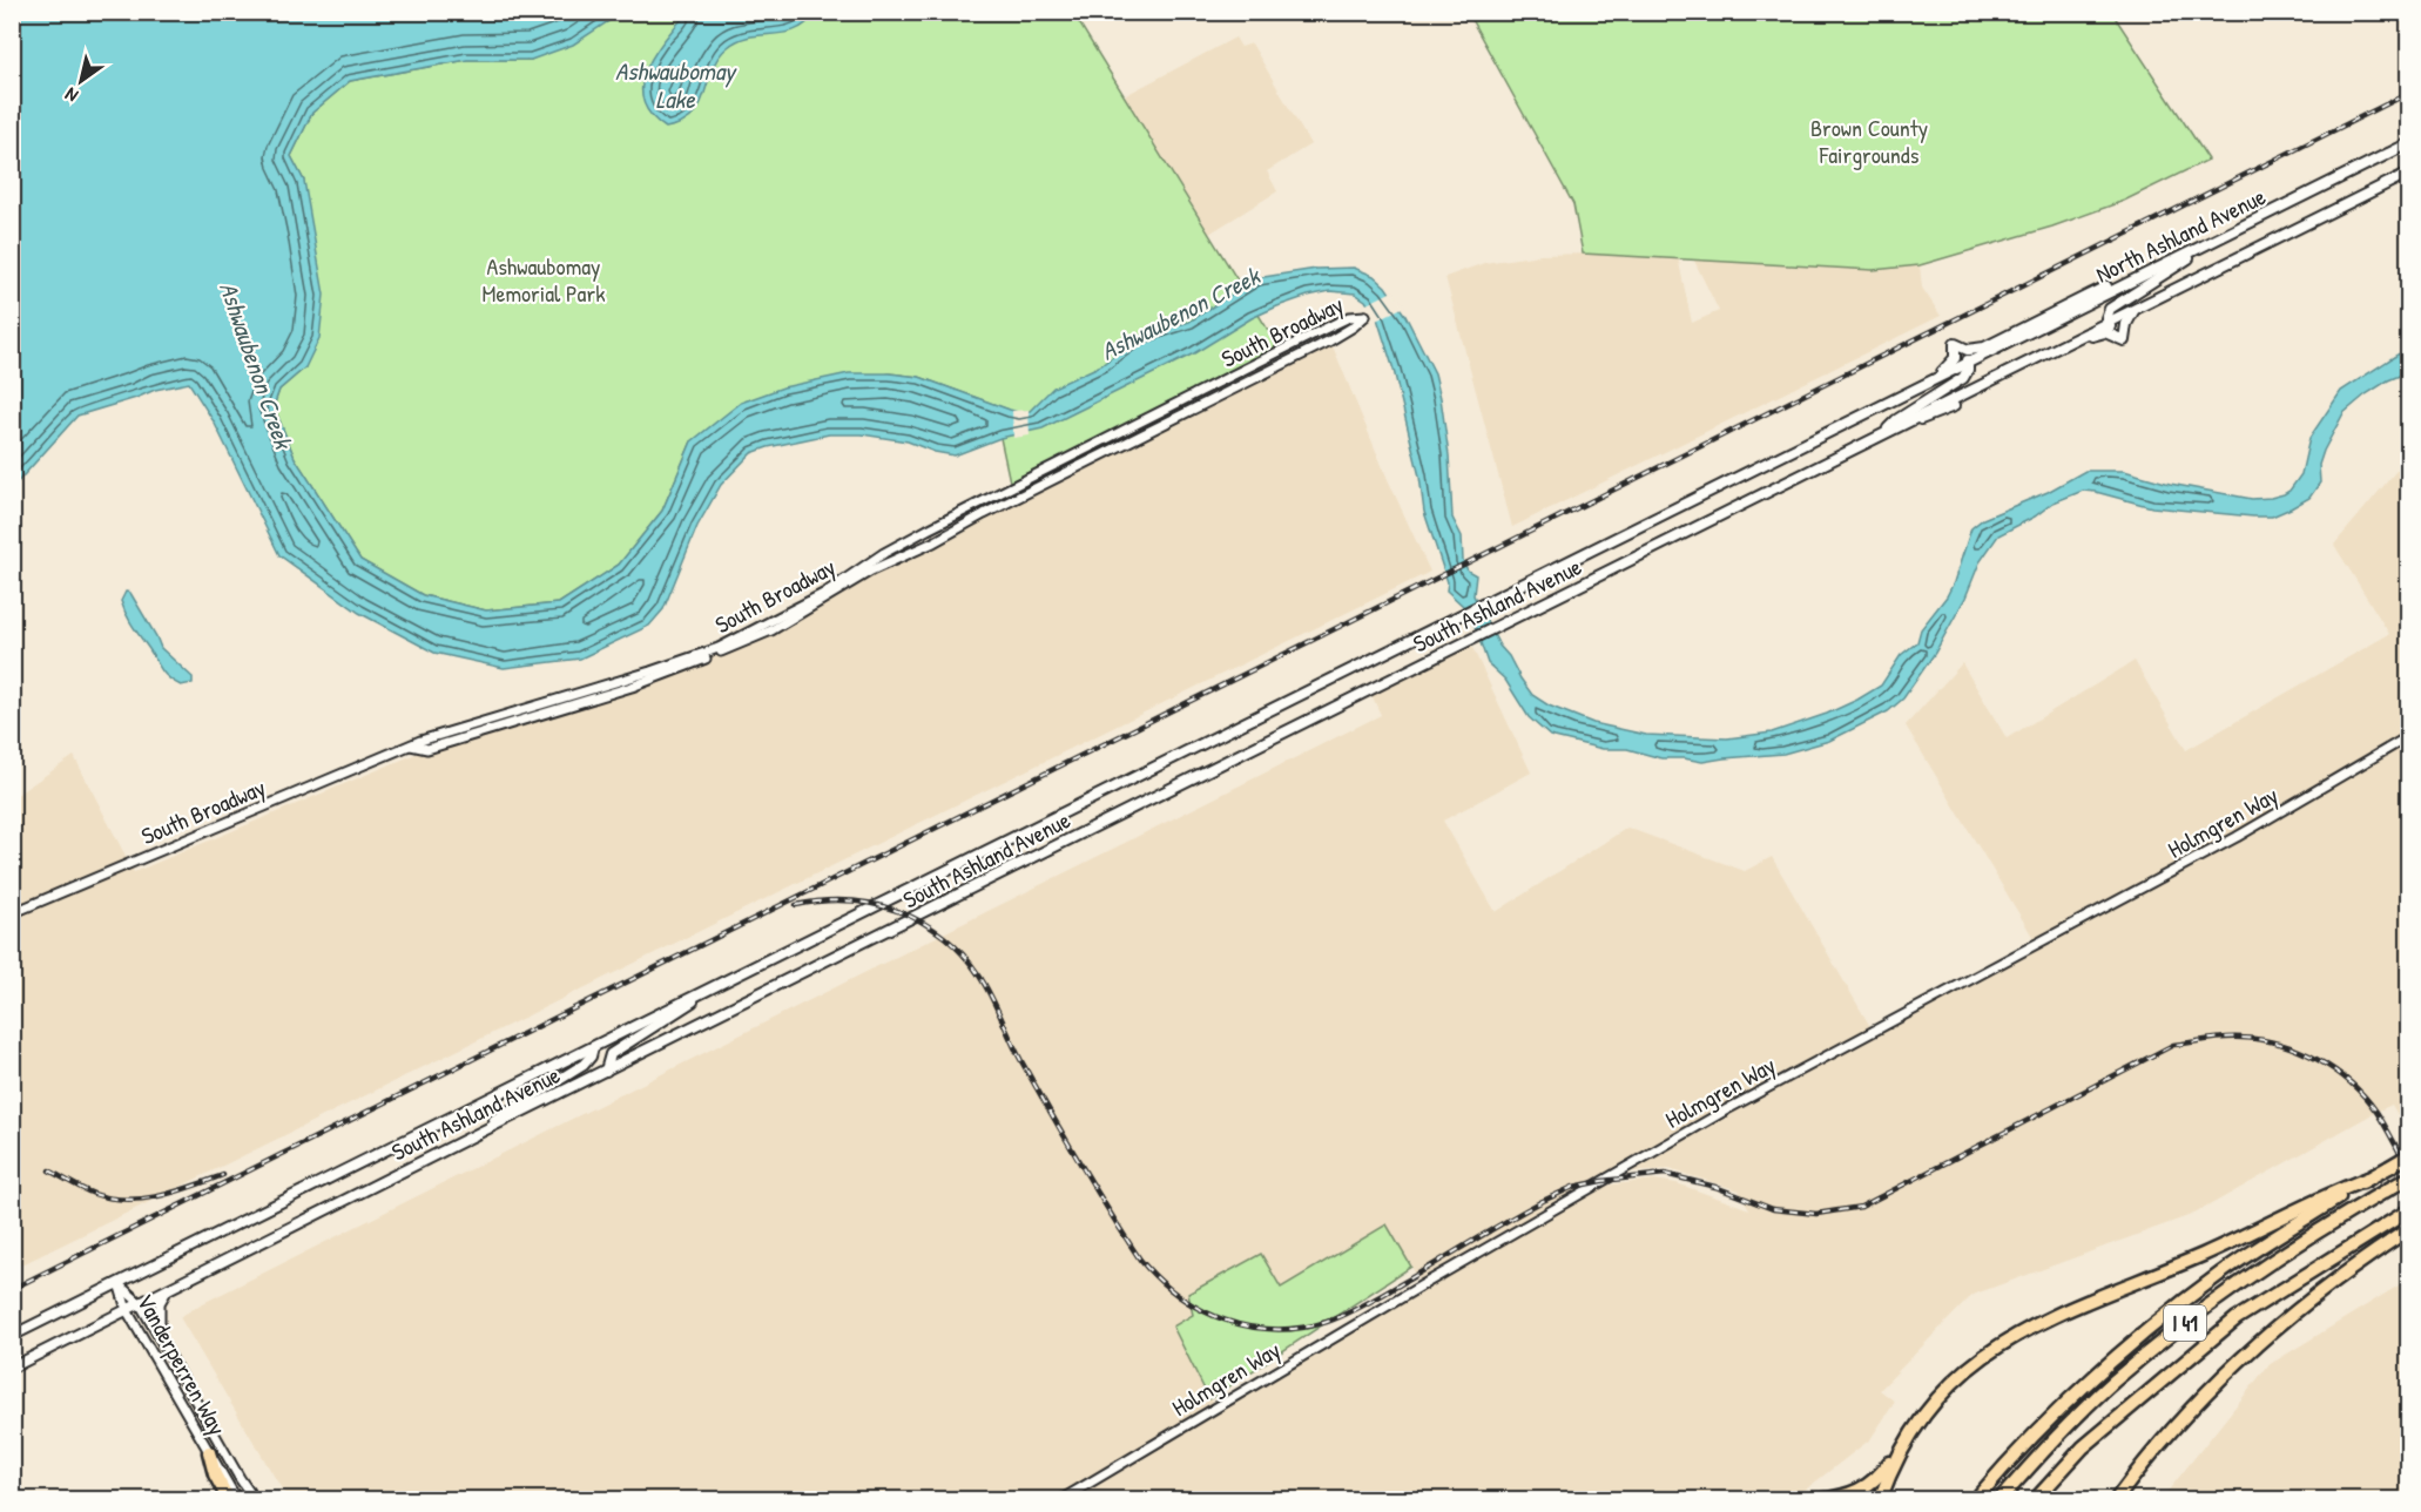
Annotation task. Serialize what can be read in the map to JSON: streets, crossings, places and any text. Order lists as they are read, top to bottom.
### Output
{
  "streets": {
    "highway": ["I 41"],
    "main road": ["North Ashland Avenue", "South Ashland Avenue"],
    "street": ["South Broadway", "Holmgren Way", "Vanderperren Way"]
  },
  "crossings": [
    ["North Ashland Avenue", "South Ashland Avenue"],
    ["South Ashland Avenue", "Vanderperren Way"]
  ],
  "water": ["Ashwaubomay Lake", "Ashwaubenon Creek"],
  "parks": ["Brown County Fairgrounds", "Ashwaubomay Memorial Park"],
  "north": "bottom left"
}
